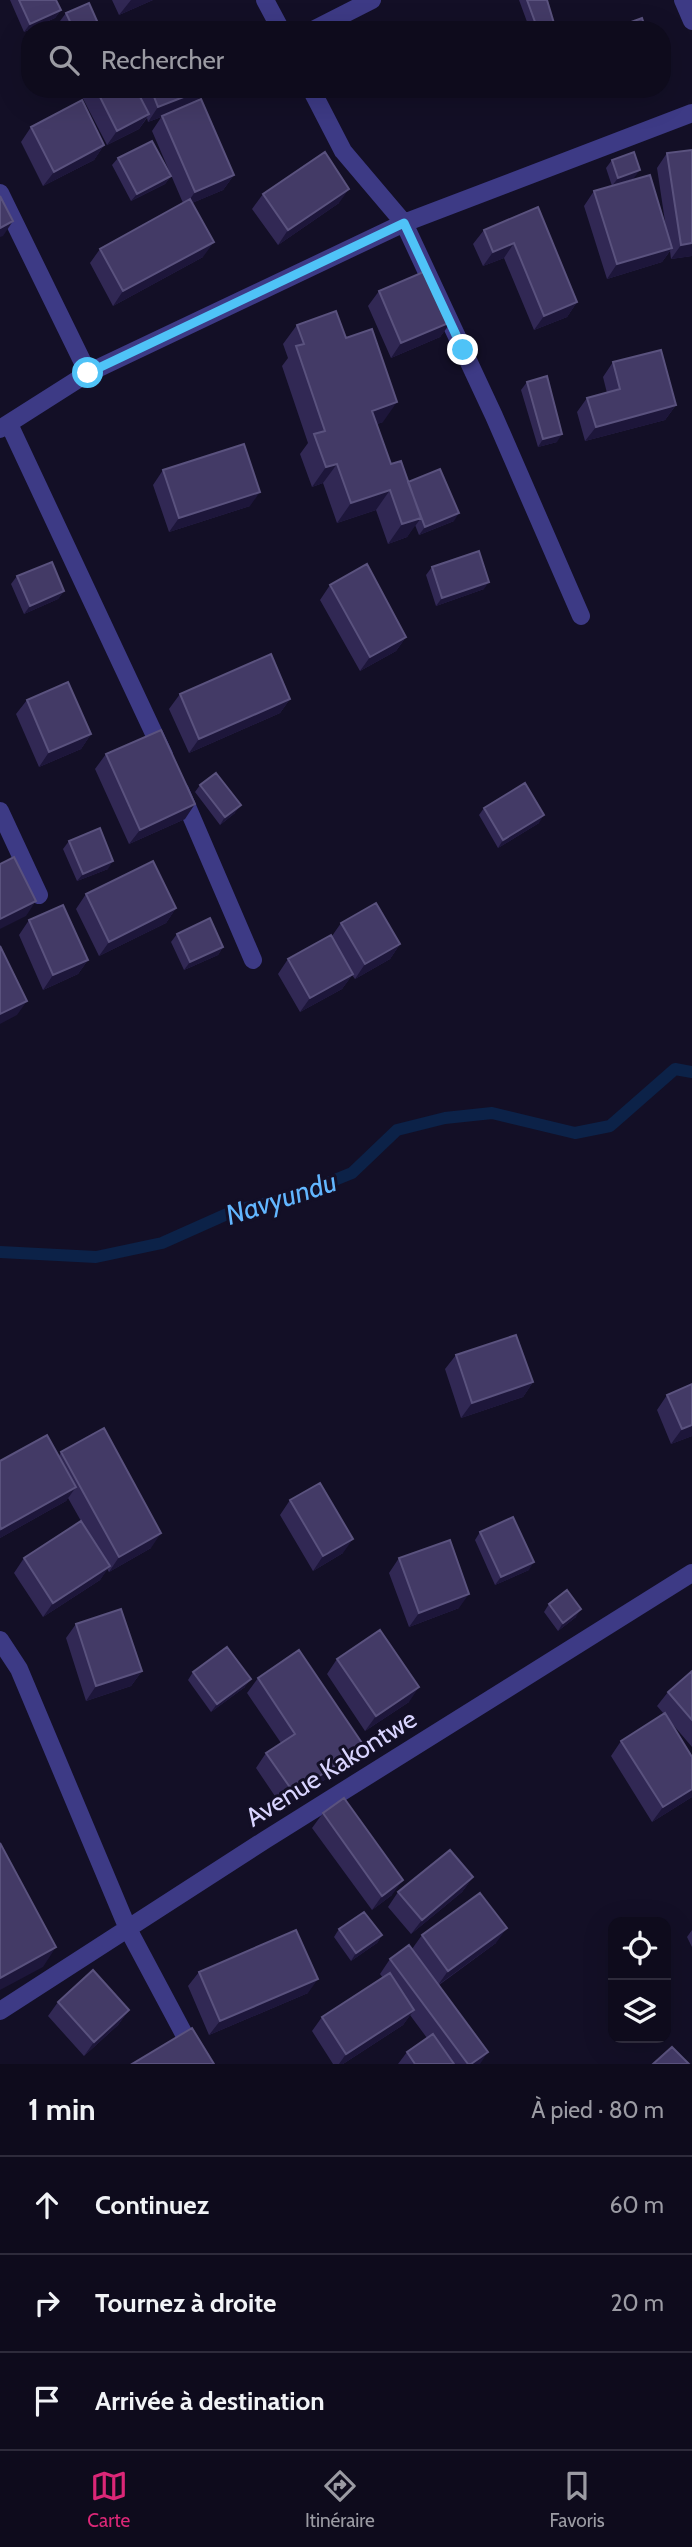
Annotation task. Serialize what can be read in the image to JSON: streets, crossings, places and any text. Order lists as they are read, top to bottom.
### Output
{
  "streets": {
    "street": ["Avenue Kakontwe"]
  },
  "water": ["Navyundu"],
  "page": {
    "search": "Rechercher",
    "heading": ["1 min", "À pied · 80 m"],
    "list": [
      ["Continuez", "60 m"],
      ["Tournez à droite", "20 m"],
      "Arrivée à destination"
    ],
    "nav": ["Carte", "Itinéraire", "Favoris"]
  }
}
